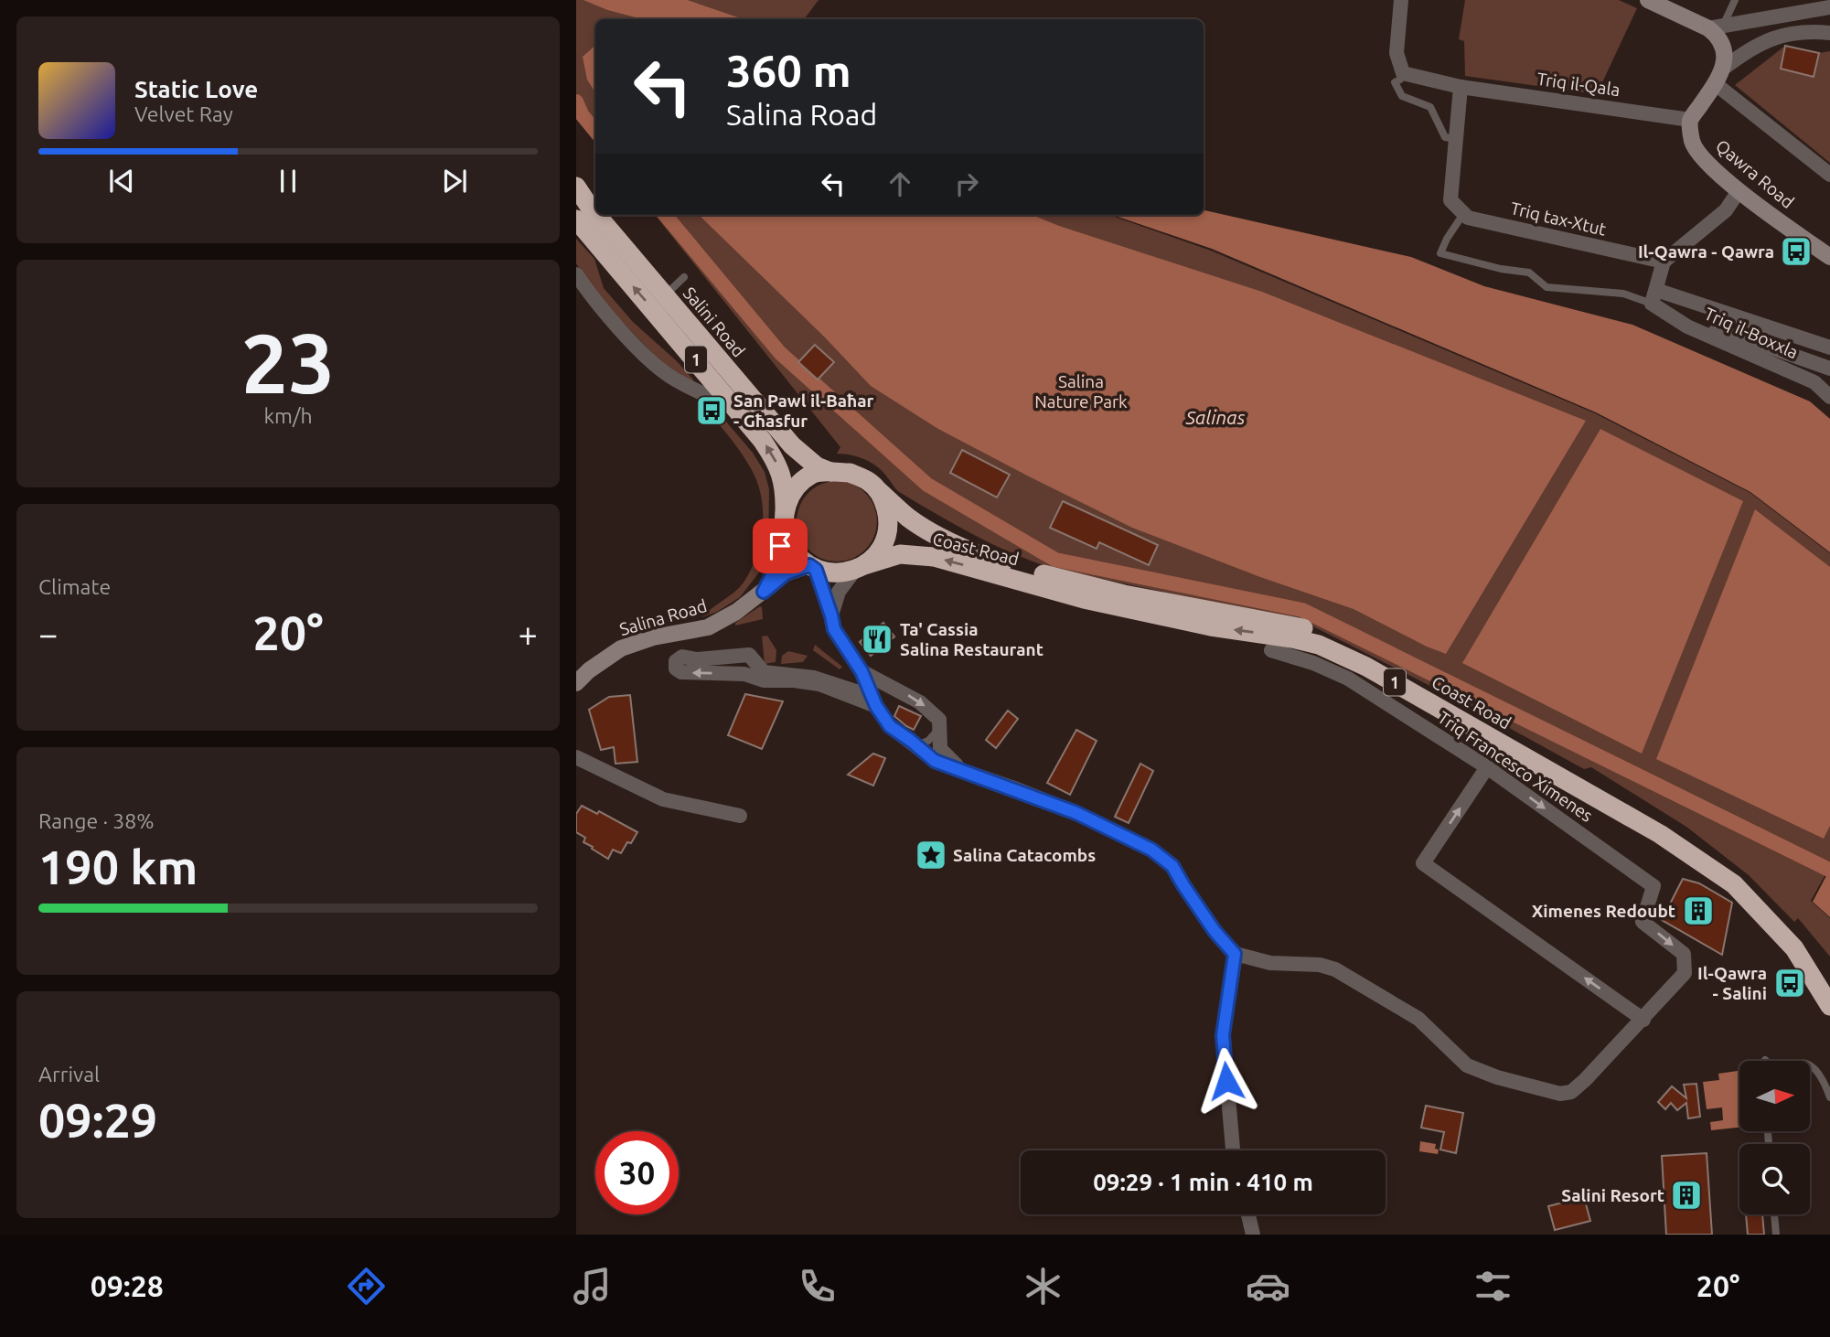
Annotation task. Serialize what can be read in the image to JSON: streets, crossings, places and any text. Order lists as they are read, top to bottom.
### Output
{
  "streets": {
    "highway": ["Salini Road", "1", "Coast Road"],
    "street": [
      "Triq il-Qala",
      "Qawra Road",
      "Triq tax-Xtut",
      "Triq il-Boxxla",
      "Salina Road",
      "Triq Francesco Ximenes"
    ]
  },
  "crossings": [
    ["Triq il-Qala", "Qawra Road"],
    ["Salini Road", "1"],
    ["Salini Road", "Coast Road"],
    ["Salini Road", "Salina Road"],
    ["1", "Coast Road"],
    ["1", "Salina Road"],
    ["Coast Road", "Salina Road"]
  ],
  "water": ["Salinas"],
  "parks": ["Salina Nature Park"],
  "places": {
    "bus stop": ["Il-Qawra - Qawra", "San Pawl il-Baħar - Għasfur", "Il-Qawra - Salini"],
    "restaurant": ["Ta' Cassia Salina Restaurant"],
    "place": ["Salina Catacombs"],
    "building": ["Ximenes Redoubt", "Salini Resort"]
  },
  "north": "right",
  "page": {
    "turn": ["360 m", "Salina Road"],
    "song": ["Static Love", "Velvet Ray"],
    "tile": [
      ["23", "km/h"],
      "Climate",
      ["Range · 38%", "190 km"],
      ["Arrival", "09:29"]
    ],
    "heat": ["−", "20°", "+"],
    "limit": "30",
    "trip": "09:29 · 1 min · 410 m",
    "tabs": ["09:28", "20°"]
  }
}
